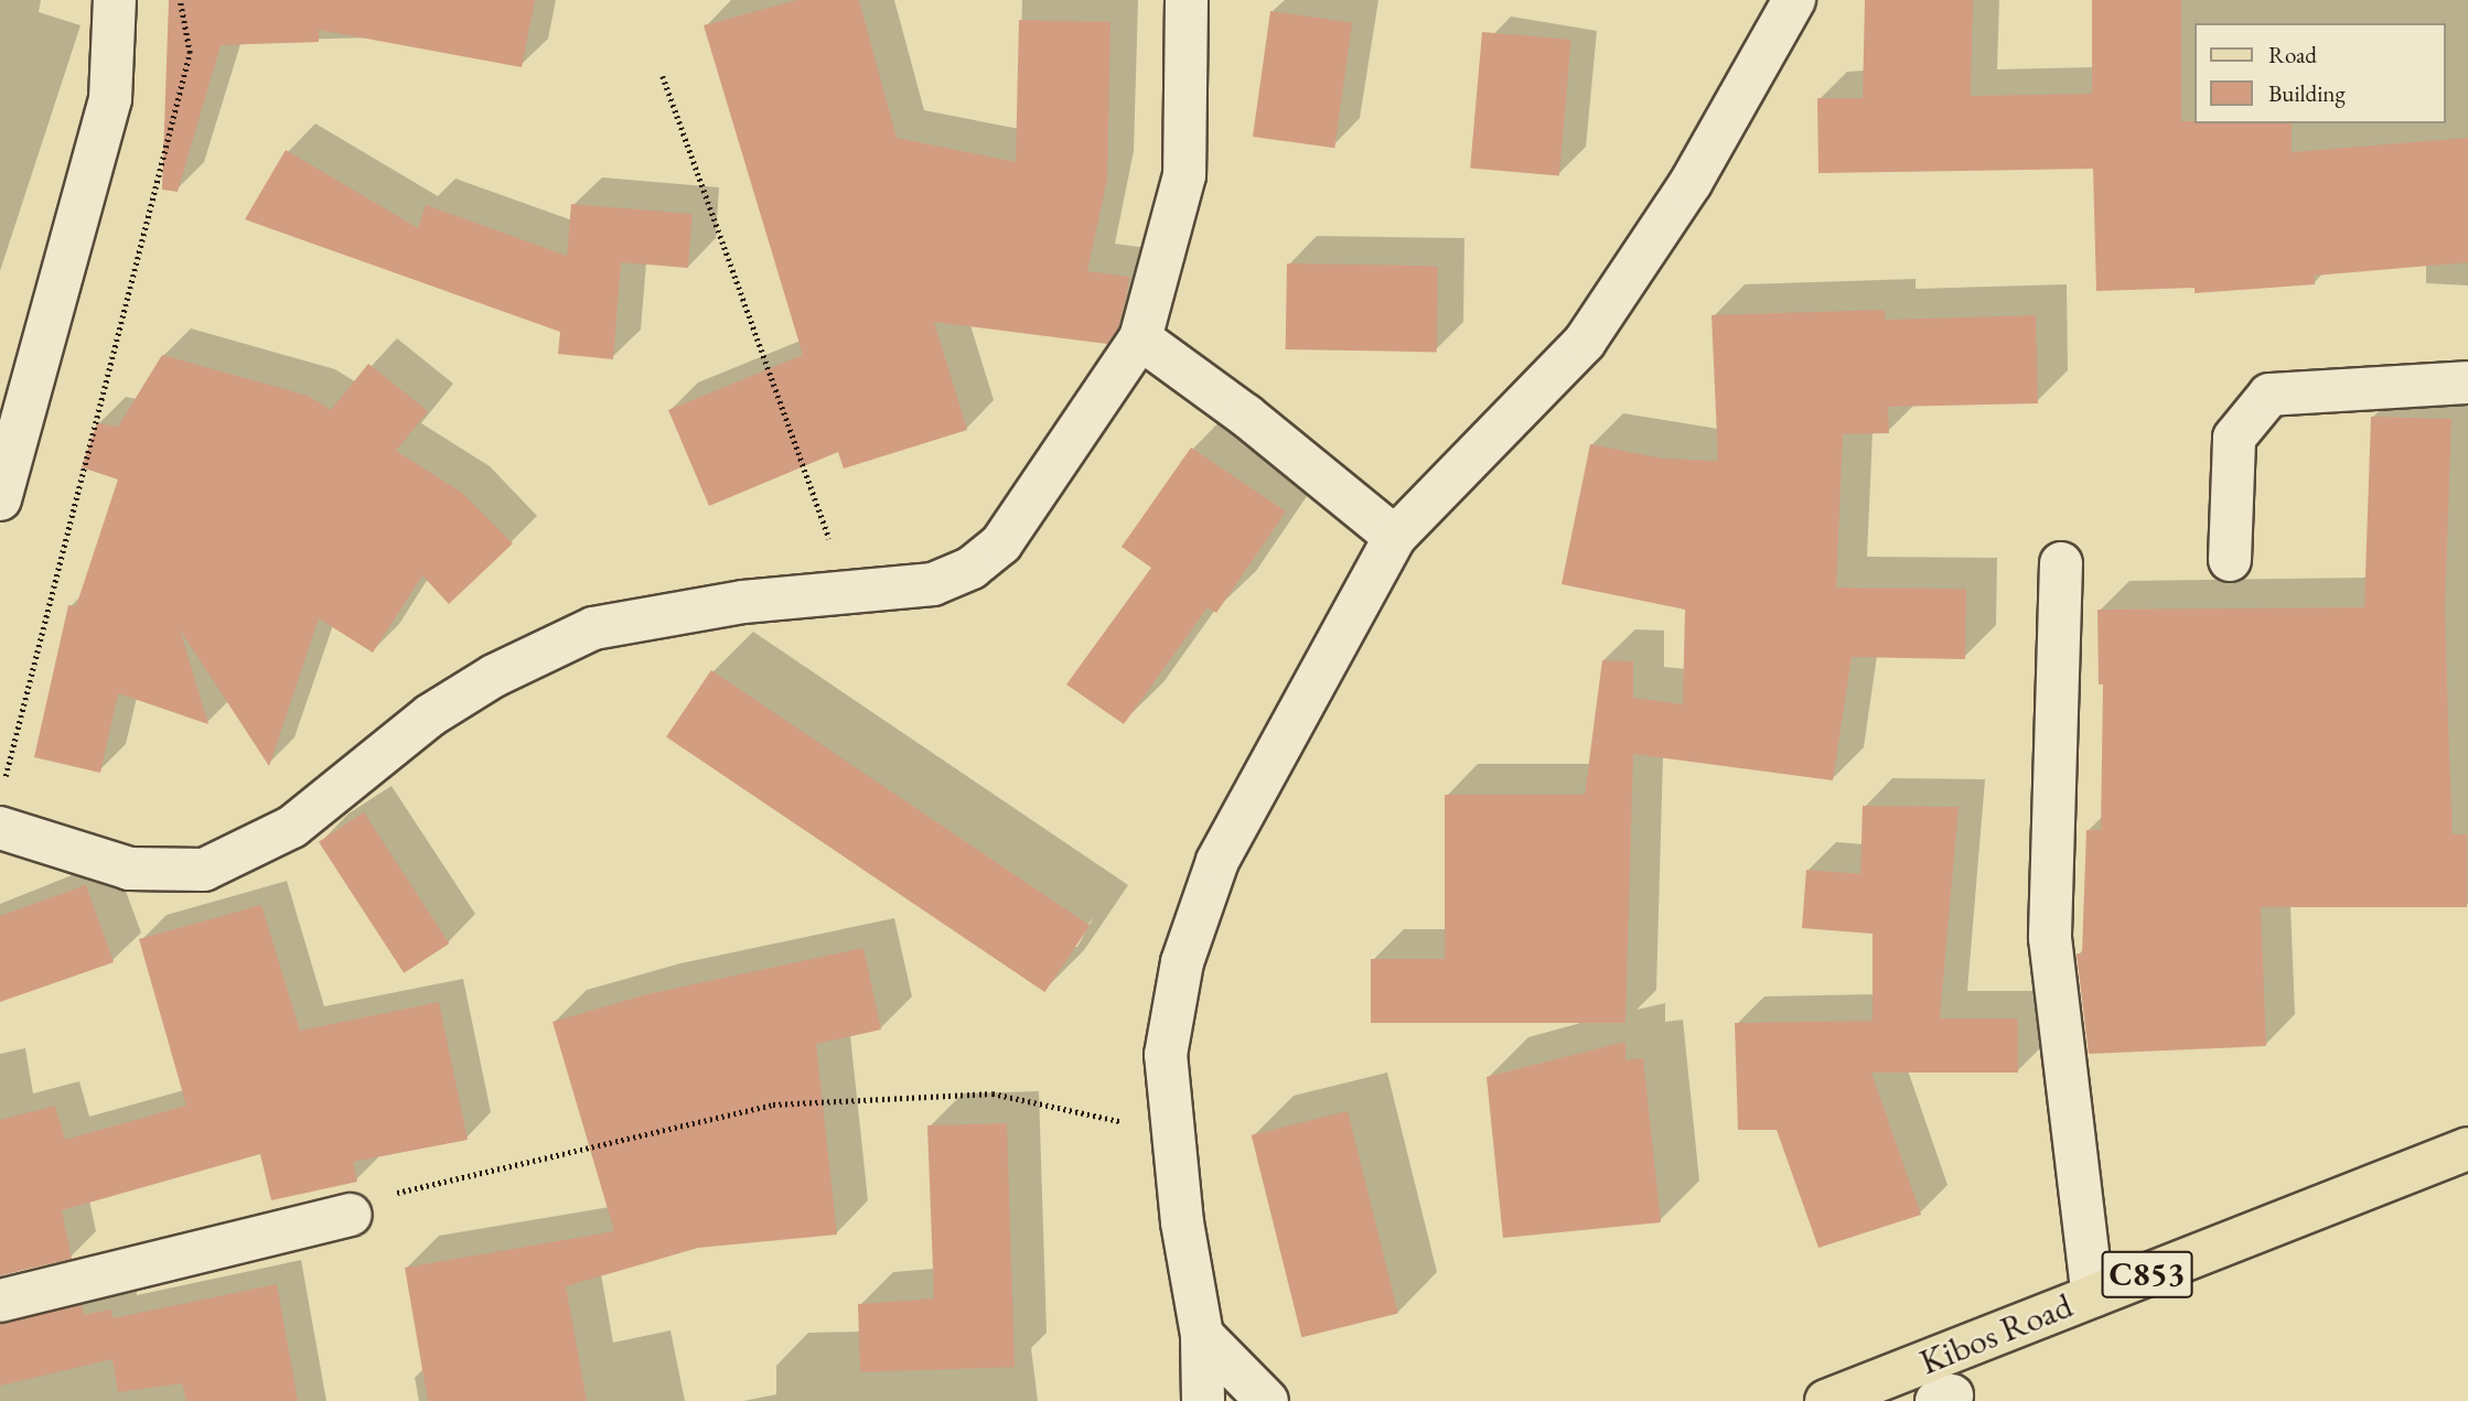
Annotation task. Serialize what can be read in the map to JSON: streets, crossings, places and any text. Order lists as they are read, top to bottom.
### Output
{
  "streets": {
    "main road": ["C853", "Kibos Road"]
  },
  "legend": ["Road", "Building"]
}
